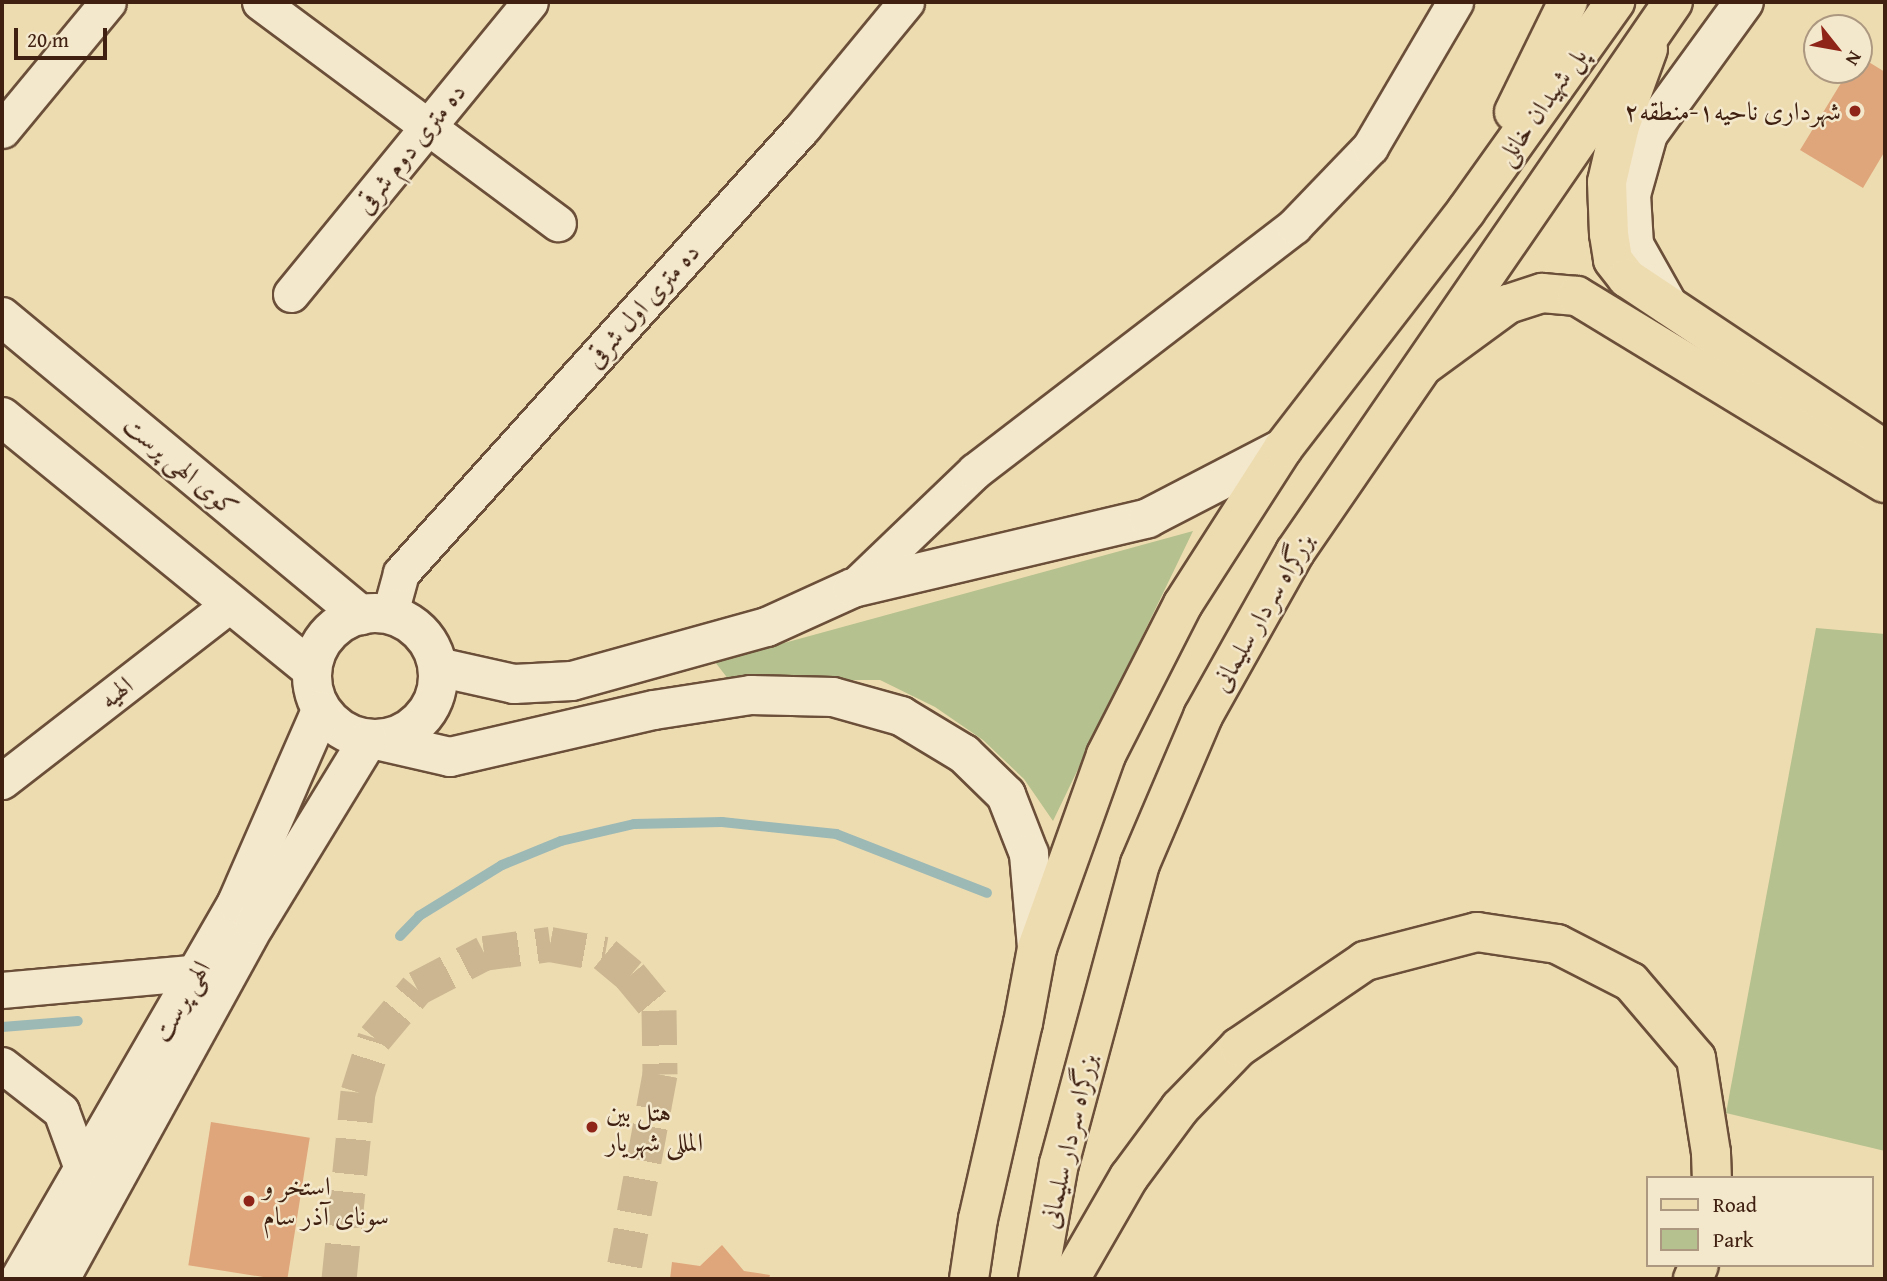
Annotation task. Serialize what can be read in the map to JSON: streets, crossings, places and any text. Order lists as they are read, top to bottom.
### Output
{
  "streets": {
    "main road": [
      "پل شهیدان خانلی",
      "کوی الهی پرست",
      "بزرگراه سردار سلیمانی",
      "الهی پرست"
    ],
    "street": ["ده متری دوم شرقی", "ده متری اول شرقی", "الهیه"]
  },
  "crossings": [
    ["ده متری اول شرقی", "کوی الهی پرست"],
    ["ده متری اول شرقی", "الهی پرست"],
    ["کوی الهی پرست", "الهی پرست"]
  ],
  "places": ["شهرداری ناحیه۱-منطقه۲", "هتل بین المللی شهریار", "استخر و سونای آذر سام"],
  "legend": ["Road", "Park"],
  "scale_bar": "20 m",
  "north": "bottom right"
}
